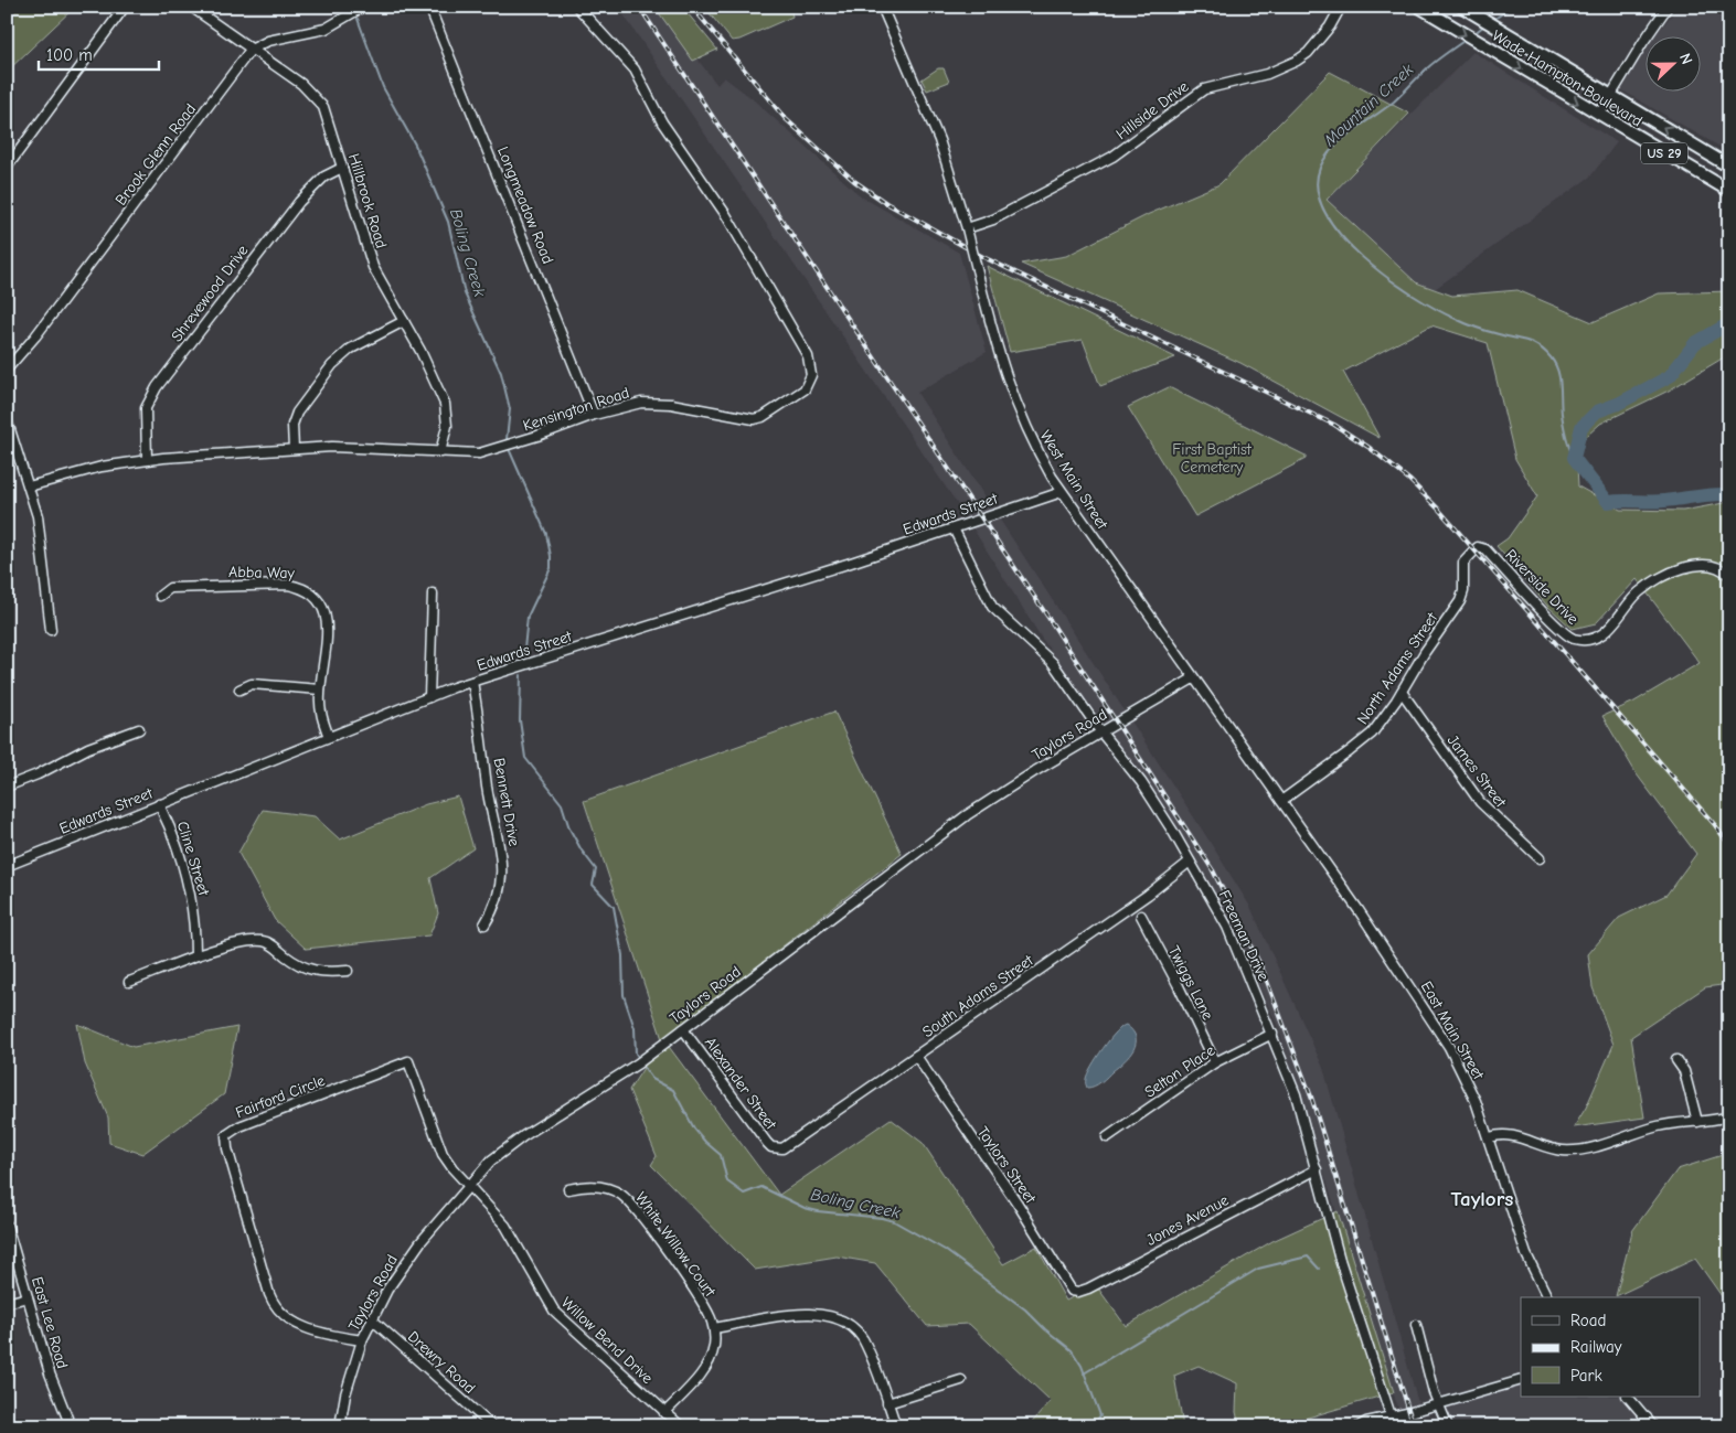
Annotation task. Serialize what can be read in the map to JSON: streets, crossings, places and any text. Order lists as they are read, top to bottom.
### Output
{
  "streets": {
    "main road": ["Wade Hampton Boulevard", "US 29"],
    "street": [
      "Hillside Drive",
      "Brook Glenn Road",
      "Hillbrook Road",
      "Longmeadow Road",
      "Shrevewood Drive",
      "Kensington Road",
      "West Main Street",
      "Edwards Street",
      "Abba Way",
      "Riverside Drive",
      "North Adams Street",
      "Taylors Road",
      "James Street",
      "Bennett Drive",
      "Cline Street",
      "Freeman Drive",
      "Twiggs Lane",
      "South Adams Street",
      "East Main Street",
      "Selton Place",
      "Alexander Street",
      "Fairford Circle",
      "Taylors Street",
      "Jones Avenue",
      "White Willow Court",
      "East Lee Road",
      "Willow Bend Drive",
      "Drewry Road"
    ]
  },
  "crossings": [
    ["Hillside Drive", "West Main Street"],
    ["Brook Glenn Road", "Hillbrook Road"],
    ["Hillbrook Road", "Shrevewood Drive"],
    ["Hillbrook Road", "Kensington Road"],
    ["Longmeadow Road", "Kensington Road"],
    ["Shrevewood Drive", "Kensington Road"],
    ["West Main Street", "Edwards Street"],
    ["West Main Street", "North Adams Street"],
    ["West Main Street", "Taylors Road"],
    ["West Main Street", "East Main Street"],
    ["Edwards Street", "Abba Way"],
    ["Edwards Street", "Bennett Drive"],
    ["Edwards Street", "Cline Street"],
    ["Edwards Street", "Freeman Drive"],
    ["Riverside Drive", "North Adams Street"],
    ["North Adams Street", "James Street"],
    ["North Adams Street", "East Main Street"],
    ["Taylors Road", "Freeman Drive"],
    ["Taylors Road", "Alexander Street"],
    ["Taylors Road", "Fairford Circle"],
    ["Taylors Road", "Willow Bend Drive"],
    ["Taylors Road", "Drewry Road"],
    ["Freeman Drive", "South Adams Street"],
    ["Freeman Drive", "Selton Place"],
    ["Freeman Drive", "Jones Avenue"],
    ["Twiggs Lane", "Selton Place"],
    ["South Adams Street", "Alexander Street"],
    ["South Adams Street", "Taylors Street"],
    ["Fairford Circle", "Willow Bend Drive"],
    ["Taylors Street", "Jones Avenue"]
  ],
  "districts": ["Taylors"],
  "water": ["Mountain Creek", "Boling Creek"],
  "parks": ["First Baptist Cemetery"],
  "legend": ["Road", "Railway", "Park"],
  "scale_bar": "100 m",
  "north": "right"
}
